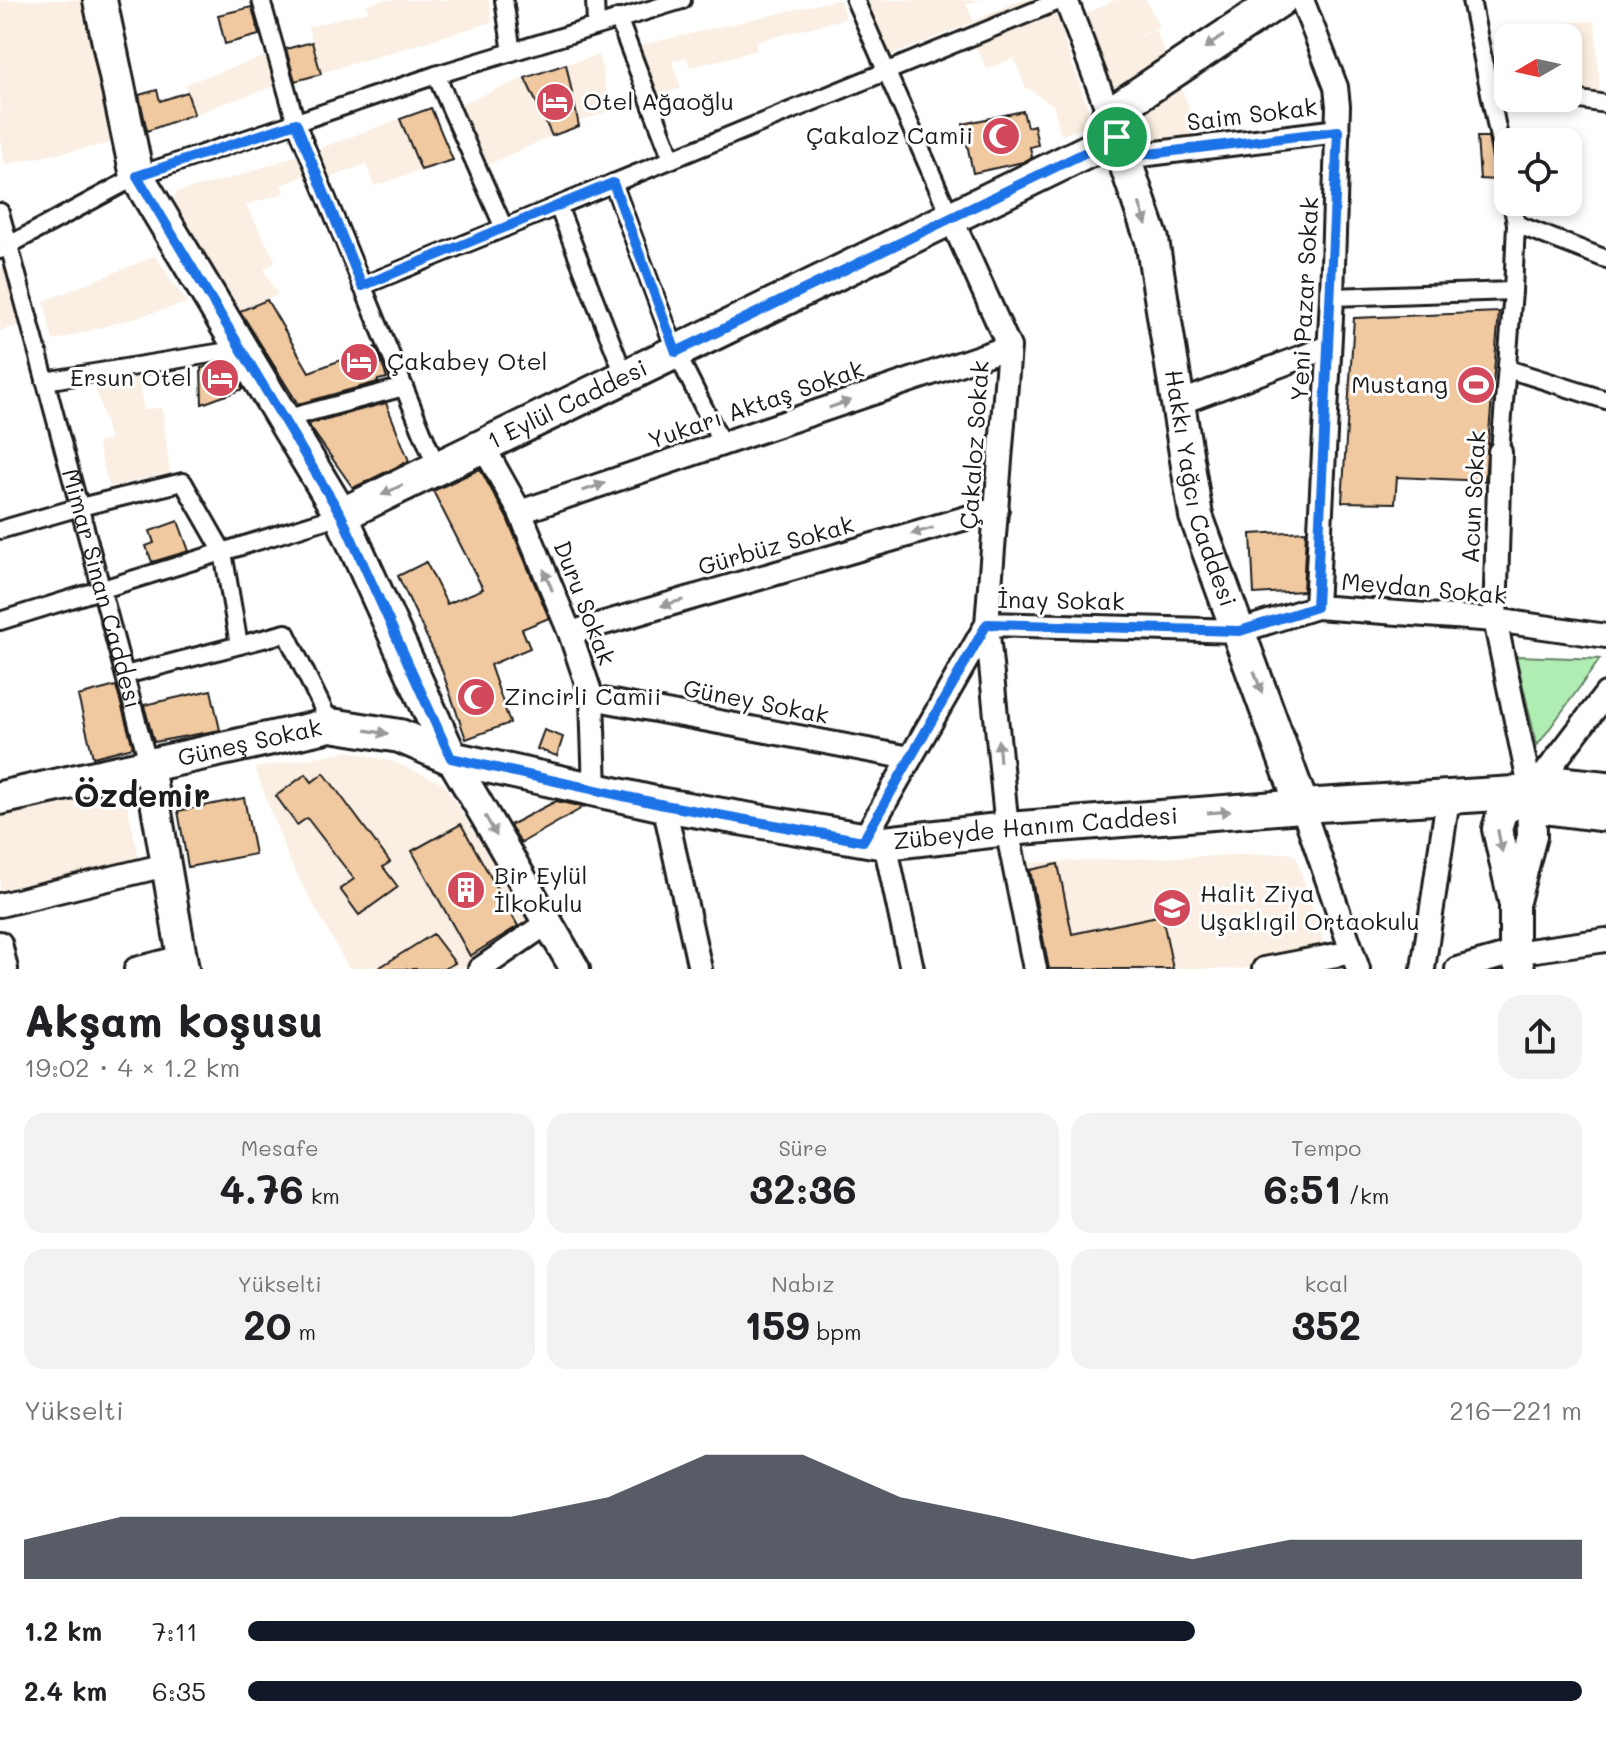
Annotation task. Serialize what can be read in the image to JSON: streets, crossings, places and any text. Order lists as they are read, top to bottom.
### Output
{
  "streets": {
    "main road": [
      "1 Eylül Caddesi",
      "Hakkı Yağcı Caddesi",
      "Güneş Sokak",
      "Zübeyde Hanım Caddesi"
    ],
    "street": [
      "Saim Sokak",
      "Yeni Pazar Sokak",
      "Yukarı Aktaş Sokak",
      "Çakaloz Sokak",
      "Acun Sokak",
      "Gürbüz Sokak",
      "Mimar Sinan Caddesi",
      "Meydan Sokak",
      "İnay Sokak",
      "Duru Sokak",
      "Güney Sokak"
    ]
  },
  "crossings": [
    ["Saim Sokak", "Yeni Pazar Sokak"],
    ["Saim Sokak", "1 Eylül Caddesi"],
    ["Saim Sokak", "Hakkı Yağcı Caddesi"],
    ["Yeni Pazar Sokak", "Meydan Sokak"],
    ["1 Eylül Caddesi", "Çakaloz Sokak"],
    ["1 Eylül Caddesi", "Hakkı Yağcı Caddesi"],
    ["1 Eylül Caddesi", "Mimar Sinan Caddesi"],
    ["1 Eylül Caddesi", "Duru Sokak"],
    ["Yukarı Aktaş Sokak", "Çakaloz Sokak"],
    ["Yukarı Aktaş Sokak", "Duru Sokak"],
    ["Çakaloz Sokak", "Gürbüz Sokak"],
    ["Çakaloz Sokak", "İnay Sokak"],
    ["Çakaloz Sokak", "Zübeyde Hanım Caddesi"],
    ["Hakkı Yağcı Caddesi", "Meydan Sokak"],
    ["Hakkı Yağcı Caddesi", "İnay Sokak"],
    ["Hakkı Yağcı Caddesi", "Zübeyde Hanım Caddesi"],
    ["Acun Sokak", "Meydan Sokak"],
    ["Acun Sokak", "Zübeyde Hanım Caddesi"],
    ["Gürbüz Sokak", "Duru Sokak"],
    ["Mimar Sinan Caddesi", "Güneş Sokak"],
    ["Meydan Sokak", "İnay Sokak"],
    ["İnay Sokak", "Güney Sokak"],
    ["İnay Sokak", "Zübeyde Hanım Caddesi"],
    ["Duru Sokak", "Güney Sokak"],
    ["Duru Sokak", "Zübeyde Hanım Caddesi"],
    ["Güneş Sokak", "Zübeyde Hanım Caddesi"]
  ],
  "one_way": [
    "Yukarı Aktaş Sokak",
    "Hakkı Yağcı Caddesi",
    "Gürbüz Sokak",
    "Duru Sokak"
  ],
  "districts": ["Özdemir"],
  "places": {
    "hotel": ["Otel Ağaoğlu", "Çakabey Otel", "Ersun Otel"],
    "mosque": ["Çakaloz Camii", "Zincirli Camii"],
    "sports": ["Mustang"],
    "building": ["Bir Eylül İlkokulu"],
    "school or university": ["Halit Ziya Uşaklıgil Ortaokulu"]
  },
  "north": "left",
  "page": {
    "heading": ["Akşam koşusu", "19:02 · 4 × 1.2 km"],
    "stats": [
      ["Mesafe", "4.76 km"],
      ["Süre", "32:36"],
      ["Tempo", "6:51 /km"],
      ["Yükselti", "20 m"],
      ["Nabız", "159 bpm"],
      ["kcal", "352"]
    ],
    "chart": ["Yükselti", "216–221 m"],
    "list": [
      {
        "name": "1.2 km",
        "note": "7:11"
      },
      {
        "name": "2.4 km",
        "note": "6:35"
      }
    ]
  }
}
